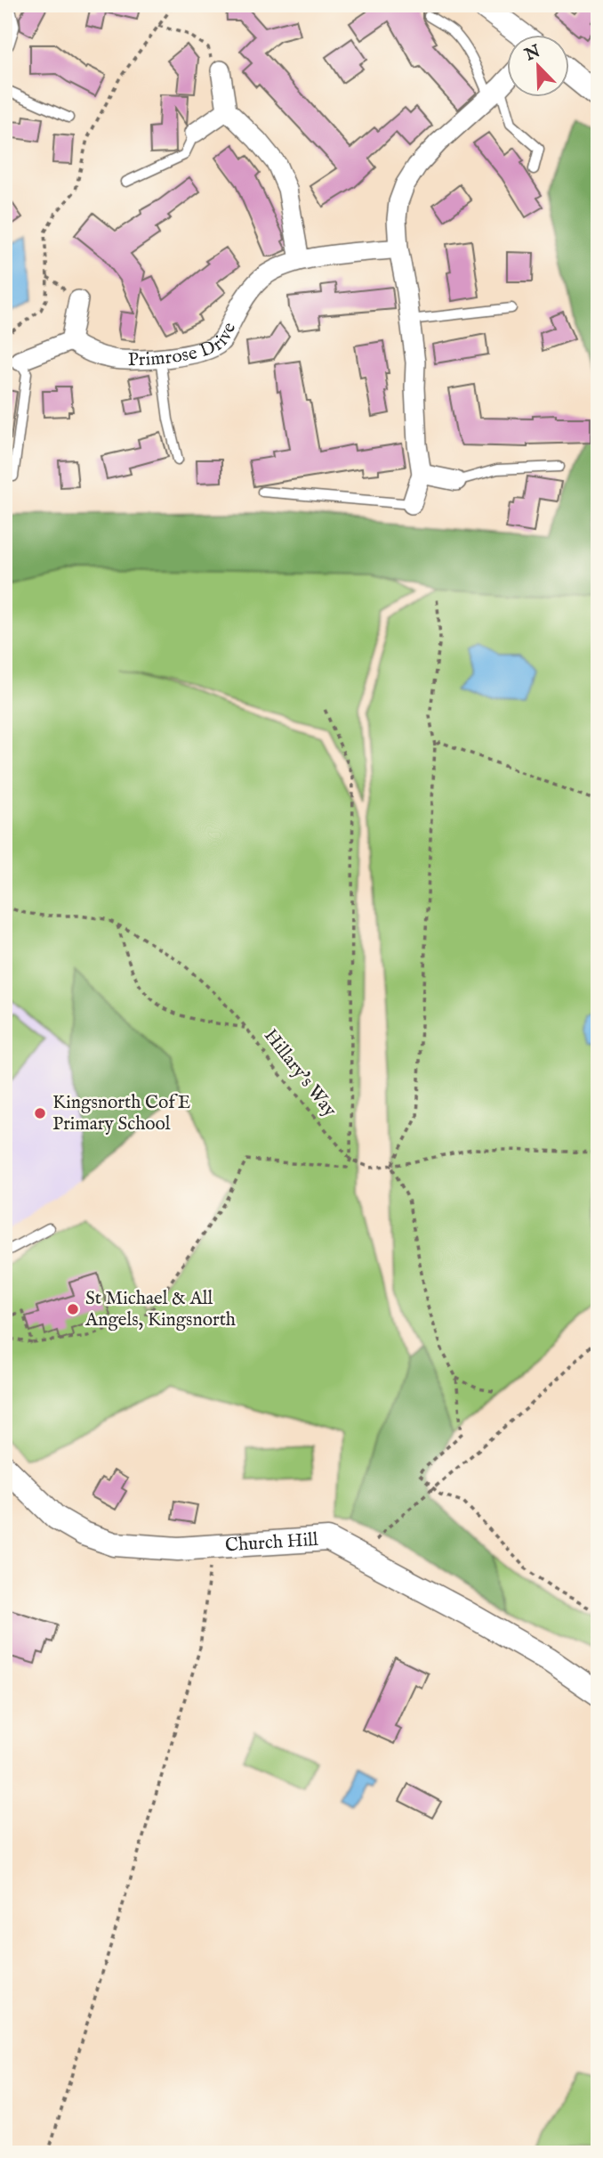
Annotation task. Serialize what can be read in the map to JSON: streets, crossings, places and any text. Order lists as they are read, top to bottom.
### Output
{
  "streets": {
    "street": ["Primrose Drive", "Church Hill"],
    "path": ["Hillary's Way"]
  },
  "places": ["Kingsnorth CofE Primary School", "St Michael & All Angels, Kingsnorth"],
  "north": "top left"
}
